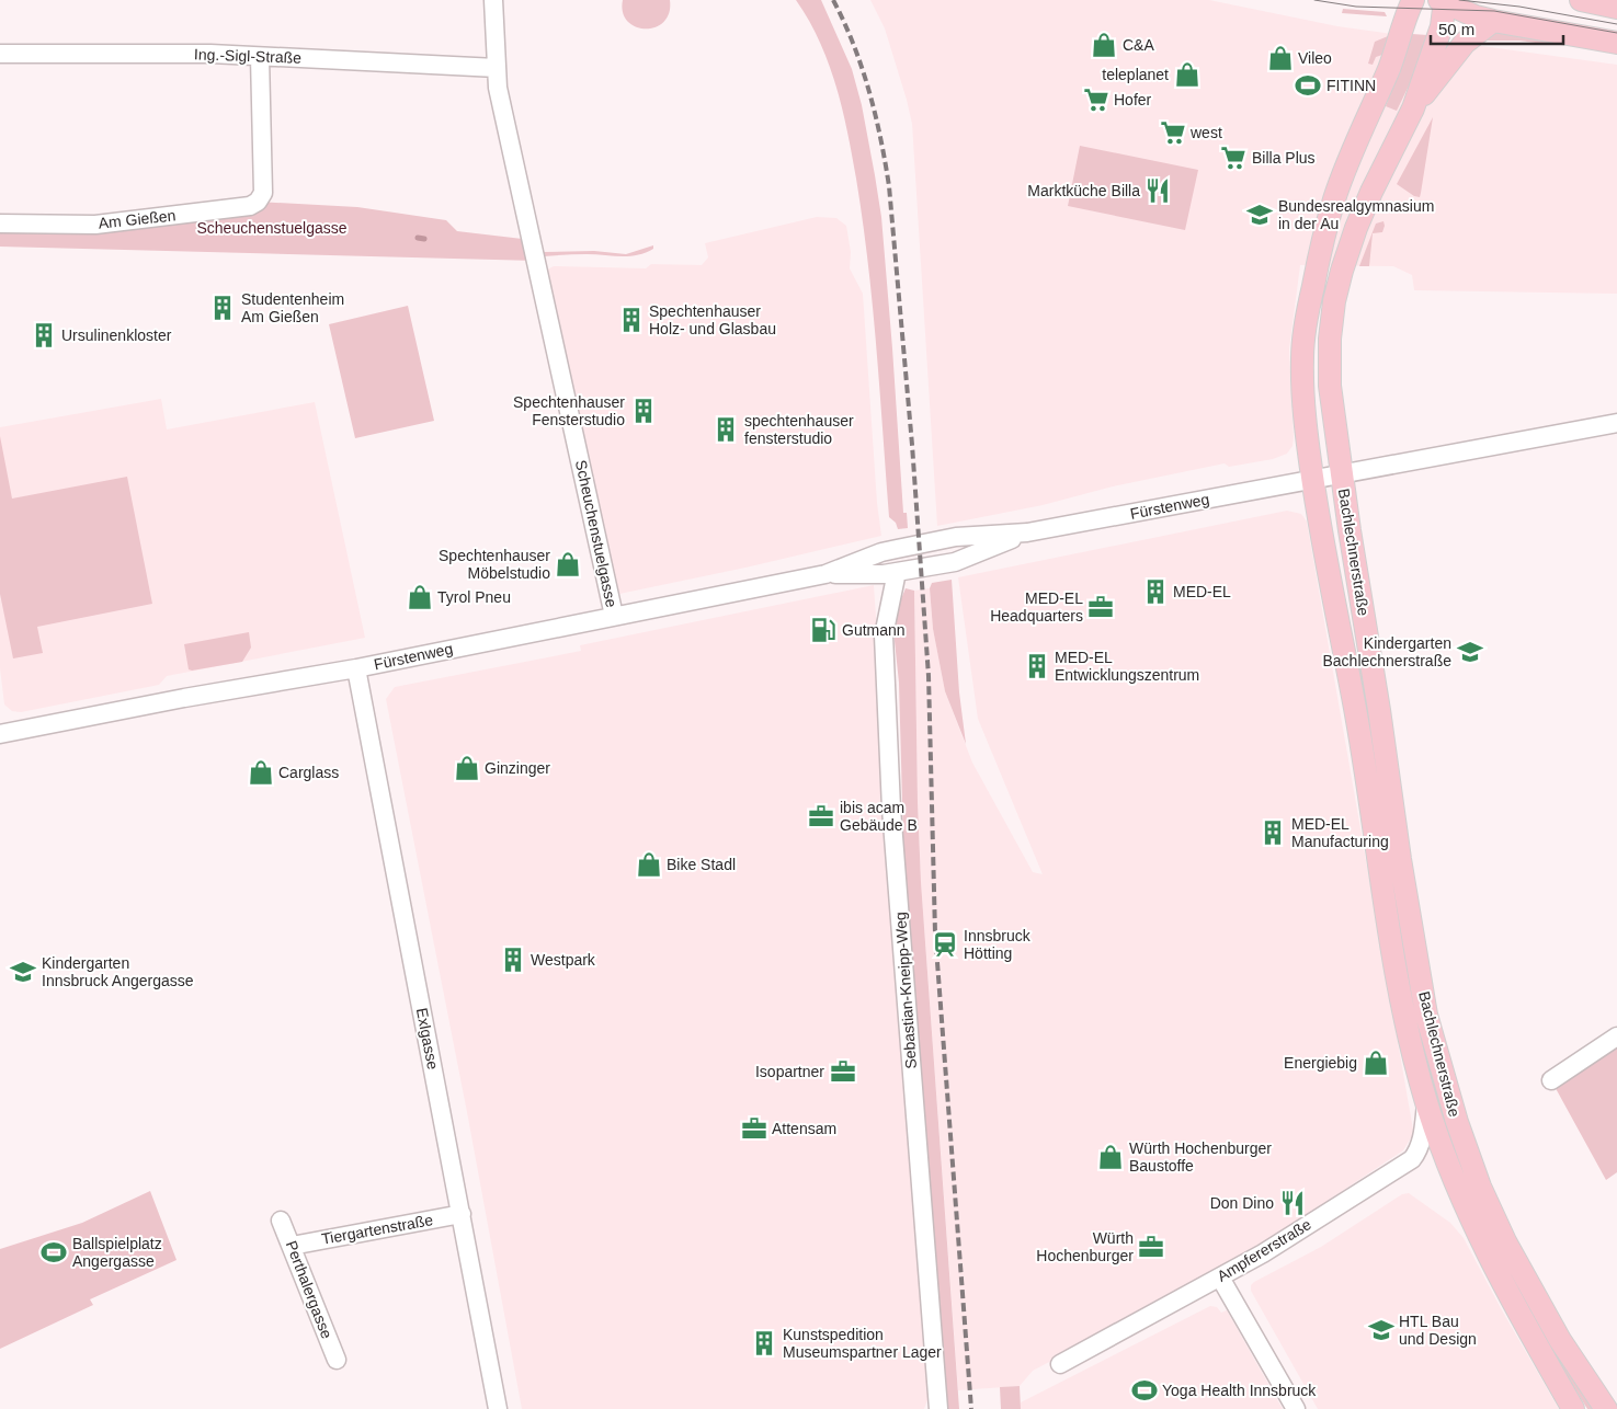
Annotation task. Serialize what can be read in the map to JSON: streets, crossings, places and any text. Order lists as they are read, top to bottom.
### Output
{
  "streets": {
    "main road": ["Bachlechnerstraße"],
    "street": [
      "Ing.-Sigl-Straße",
      "Am Gießen",
      "Fürstenweg",
      "Scheuchenstuelgasse",
      "Sebastian-Kneipp-Weg",
      "Exlgasse",
      "Tiergartenstraße",
      "Ampfererstraße",
      "Perthalergasse"
    ]
  },
  "crossings": [
    ["Ing.-Sigl-Straße", "Am Gießen"],
    ["Ing.-Sigl-Straße", "Scheuchenstuelgasse"],
    ["Fürstenweg", "Scheuchenstuelgasse"],
    ["Fürstenweg", "Bachlechnerstraße"],
    ["Fürstenweg", "Sebastian-Kneipp-Weg"],
    ["Fürstenweg", "Exlgasse"],
    ["Bachlechnerstraße", "Ampfererstraße"],
    ["Exlgasse", "Tiergartenstraße"],
    ["Tiergartenstraße", "Perthalergasse"]
  ],
  "parks": ["Scheuchenstuelgasse"],
  "places": {
    "shop": [
      "C&A",
      "Vileo",
      "teleplanet",
      "Spechtenhauser Möbelstudio",
      "Tyrol Pneu",
      "Ginzinger",
      "Carglass",
      "Bike Stadl",
      "Energiebig",
      "Würth Hochenburger Baustoffe"
    ],
    "sports": ["FITINN", "Ballspielplatz Angergasse", "Yoga Health Innsbruck"],
    "supermarket": ["Hofer", "west", "Billa Plus"],
    "restaurant": ["Marktküche Billa", "Don Dino"],
    "school or university": [
      "Bundesrealgymnasium in der Au",
      "Kindergarten Bachlechnerstraße",
      "Kindergarten Innsbruck Angergasse",
      "HTL Bau und Design"
    ],
    "building": [
      "Studentenheim Am Gießen",
      "Spechtenhauser Holz- und Glasbau",
      "Ursulinenkloster",
      "Spechtenhauser Fensterstudio",
      "spechtenhauser fensterstudio",
      "MED-EL",
      "MED-EL Entwicklungszentrum",
      "MED-EL Manufacturing",
      "Westpark",
      "Kunstspedition Museumspartner Lager"
    ],
    "office": [
      "MED-EL Headquarters",
      "ibis acam Gebäude B",
      "Isopartner",
      "Attensam",
      "Würth Hochenburger"
    ],
    "fuel station": ["Gutmann"],
    "station": ["Innsbruck Hötting"]
  },
  "scale_bar": "50 m"
}
